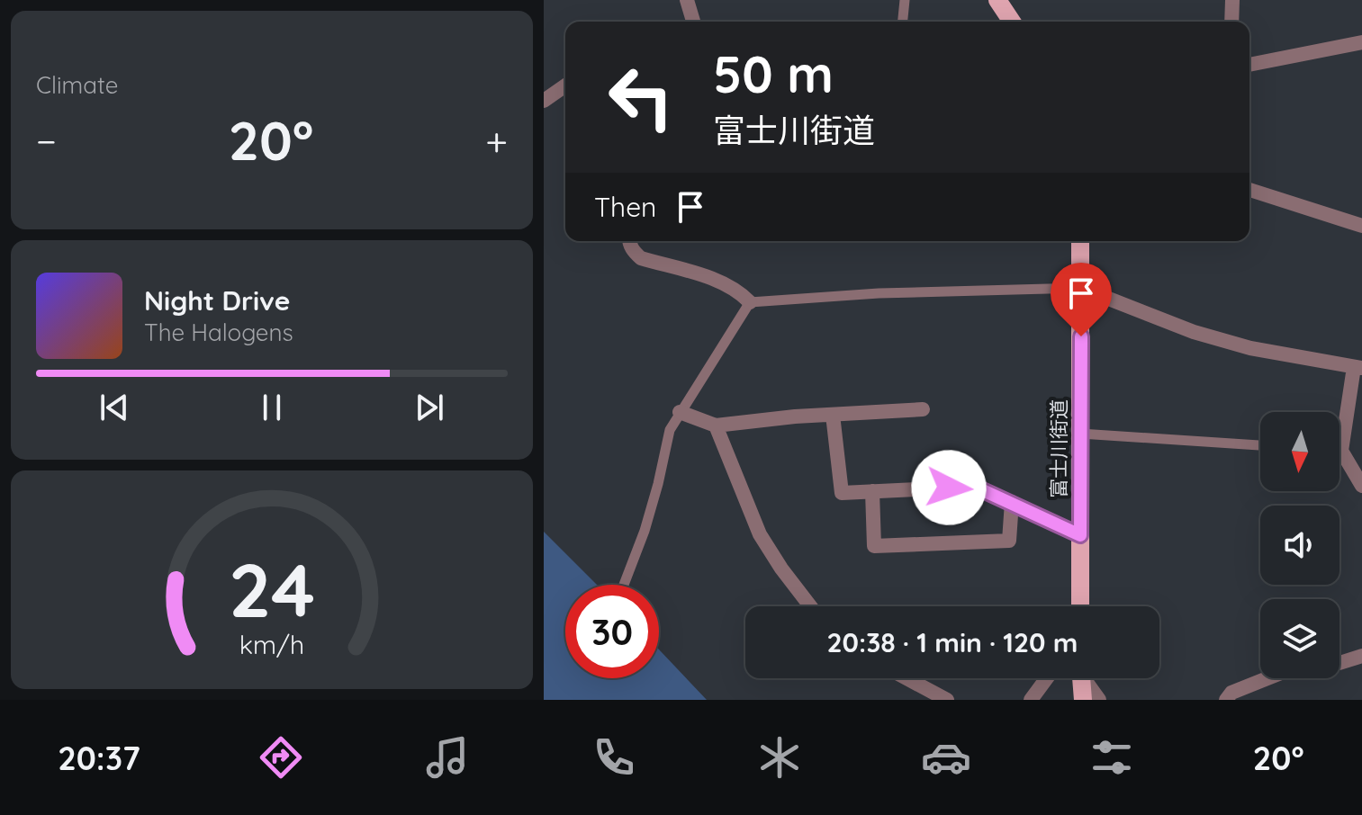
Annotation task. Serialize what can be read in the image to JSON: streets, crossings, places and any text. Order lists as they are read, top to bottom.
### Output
{
  "streets": {
    "main road": ["富士川街道"]
  },
  "north": "bottom",
  "page": {
    "tile": "Climate",
    "turn": ["50 m", "富士川街道"],
    "heat": ["−", "20°", "+"],
    "then": "Then",
    "song": ["Night Drive", "The Halogens"],
    "limit": "30",
    "trip": "20:38 · 1 min · 120 m",
    "tabs": ["20:37", "20°"],
    "gauge": ["24", "km/h"]
  }
}
